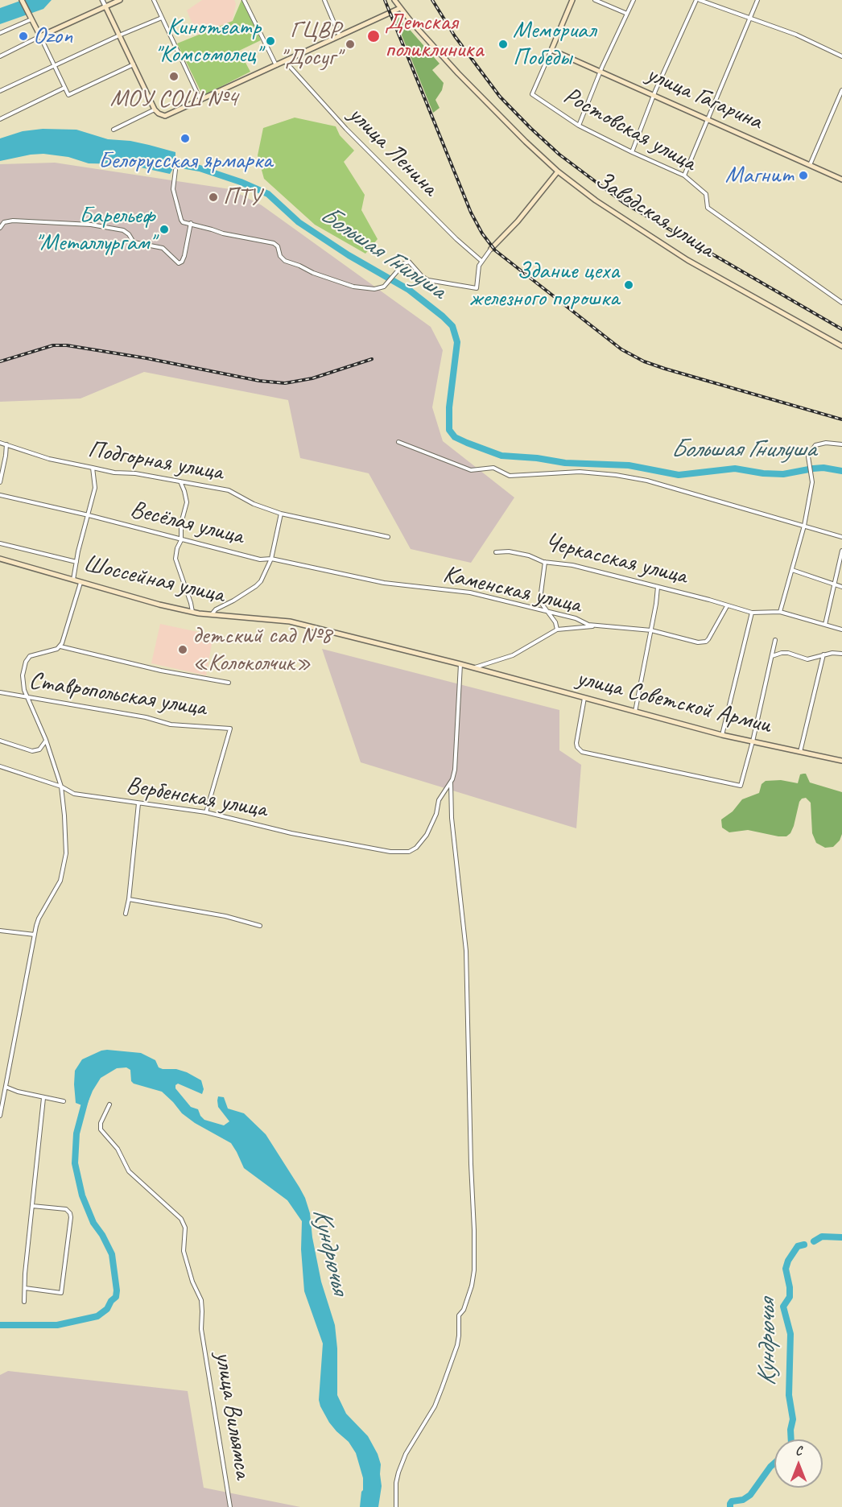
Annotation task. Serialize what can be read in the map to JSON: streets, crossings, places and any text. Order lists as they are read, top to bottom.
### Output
{
  "streets": {
    "main road": [
      "улица Гагарина",
      "Заводская улица",
      "Шоссейная улица",
      "улица Советской Армии"
    ],
    "street": [
      "Ростовская улица",
      "улица Ленина",
      "Подгорная улица",
      "Весёлая улица",
      "Черкасская улица",
      "Каменская улица",
      "Ставропольская улица",
      "Вербенская улица",
      "улица Вильямса"
    ]
  },
  "crossings": [
    ["улица Гагарина", "Ростовская улица"],
    ["Весёлая улица", "Каменская улица"],
    ["Черкасская улица", "Каменская улица"],
    ["Шоссейная улица", "улица Советской Армии"],
    ["Ставропольская улица", "Вербенская улица"]
  ],
  "water": ["Большая Гнилуша", "Кундрючья"],
  "places": [
    "Ozon",
    "Детская поликлиника",
    "Кинотеатр \"Комсомолец\"",
    "ГЦВР \"Досуг\"",
    "Мемориал Победы",
    "МОУ СОШ №4",
    "Белорусская ярмарка",
    "Магнит",
    "ПТУ",
    "Барельеф \"Металлургам\"",
    "Здание цеха железного порошка",
    "детский сад №8 «Колоколчик»"
  ],
  "north": "top"
}
